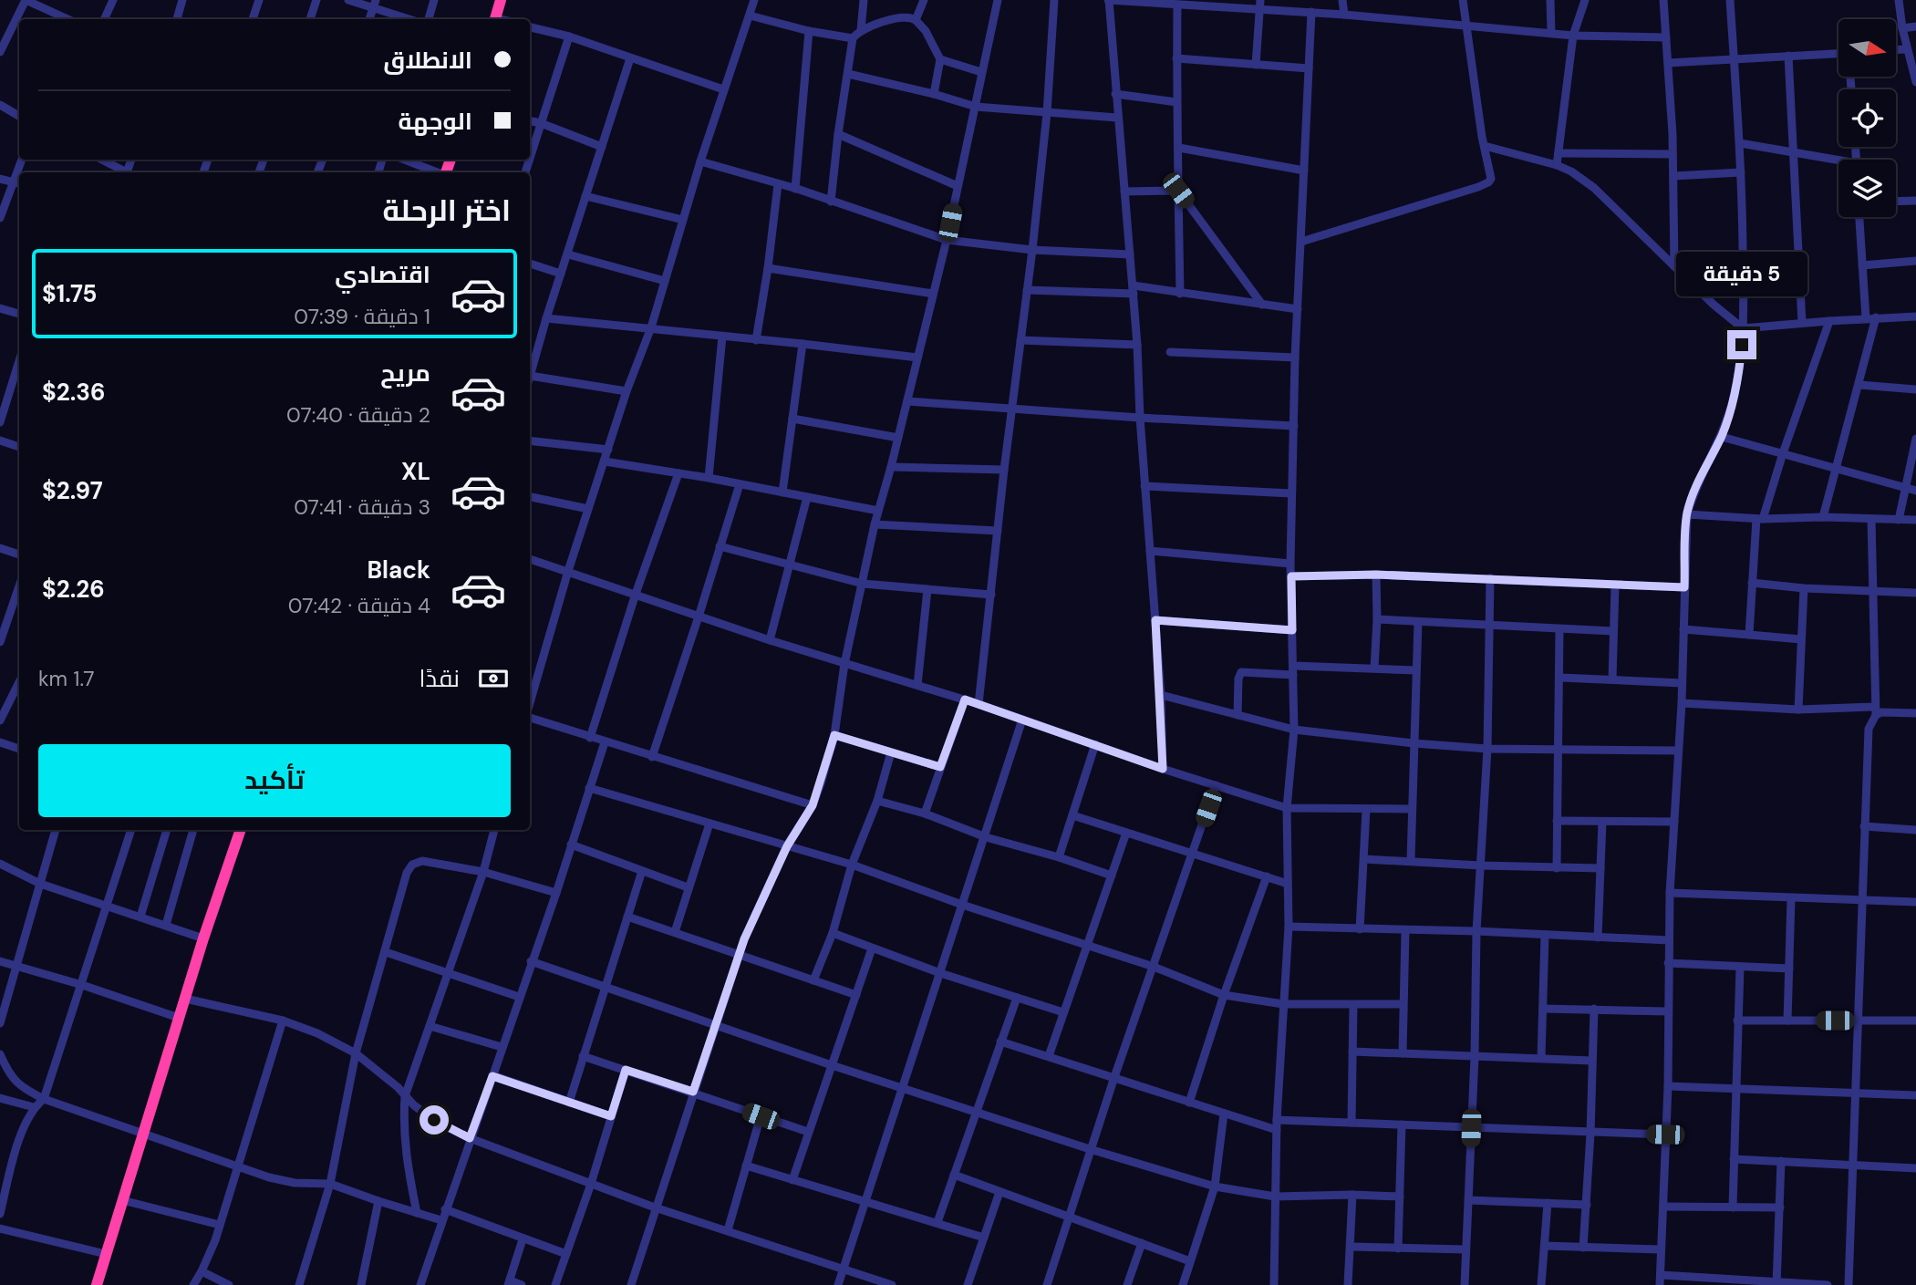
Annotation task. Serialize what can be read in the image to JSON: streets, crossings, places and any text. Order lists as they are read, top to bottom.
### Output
{
  "north": "right",
  "page": {
    "banner": ["الانطلاق", "الوجهة"],
    "heading": "اختر الرحلة",
    "list": [
      {
        "name": "اقتصادي",
        "note": "1 دقيقة · 07:39",
        "value": "$1.75"
      },
      {
        "name": "مريح",
        "note": "2 دقيقة · 07:40",
        "value": "$2.36"
      },
      {
        "name": "XL",
        "note": "3 دقيقة · 07:41",
        "value": "$2.97"
      },
      {
        "name": "Black",
        "note": "4 دقيقة · 07:42",
        "value": "$2.26"
      }
    ],
    "bubble": "5 دقيقة",
    "pay": ["نقدًا", "1.7 km"],
    "buttons": "تأكيد"
  }
}
